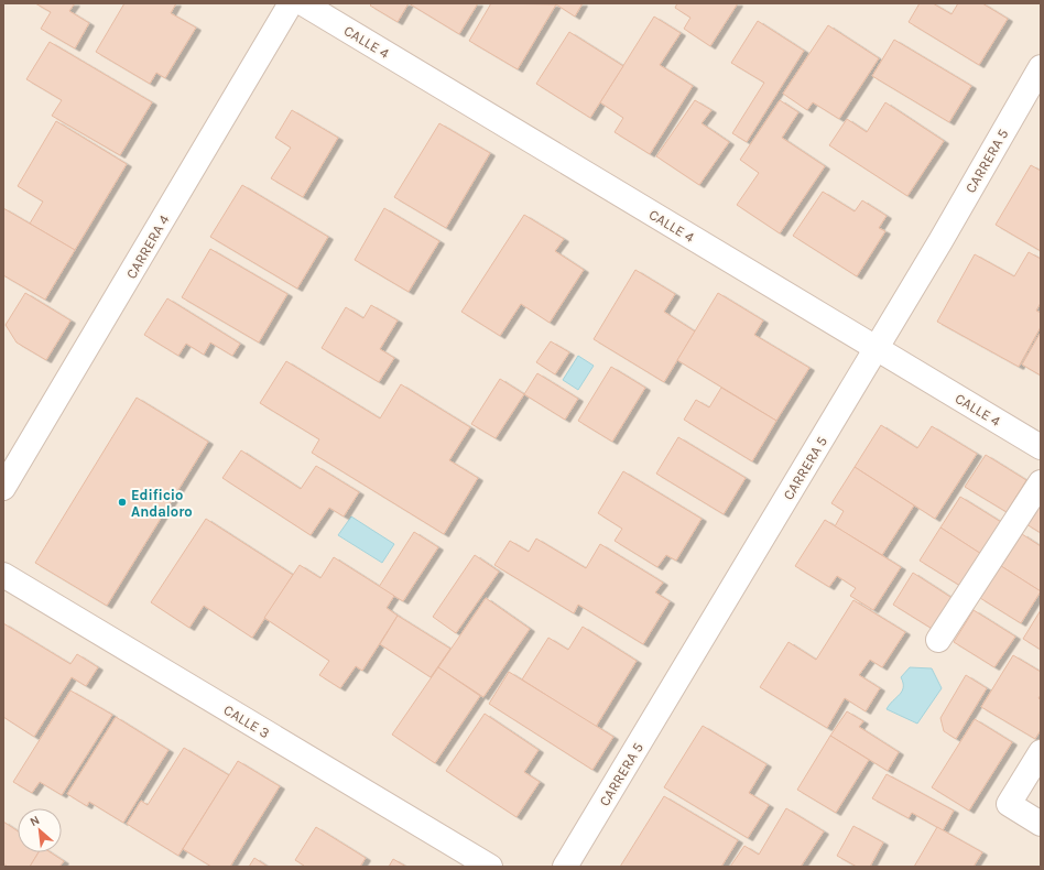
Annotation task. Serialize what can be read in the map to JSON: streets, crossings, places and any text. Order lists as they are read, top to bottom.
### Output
{
  "streets": {
    "street": [
      "CALLE 4",
      "CARRERA 5",
      "CARRERA 4",
      "CALLE 3"
    ]
  },
  "crossings": [
    ["CALLE 4", "CARRERA 5"]
  ],
  "places": ["Edificio Andaloro"],
  "north": "top left"
}
